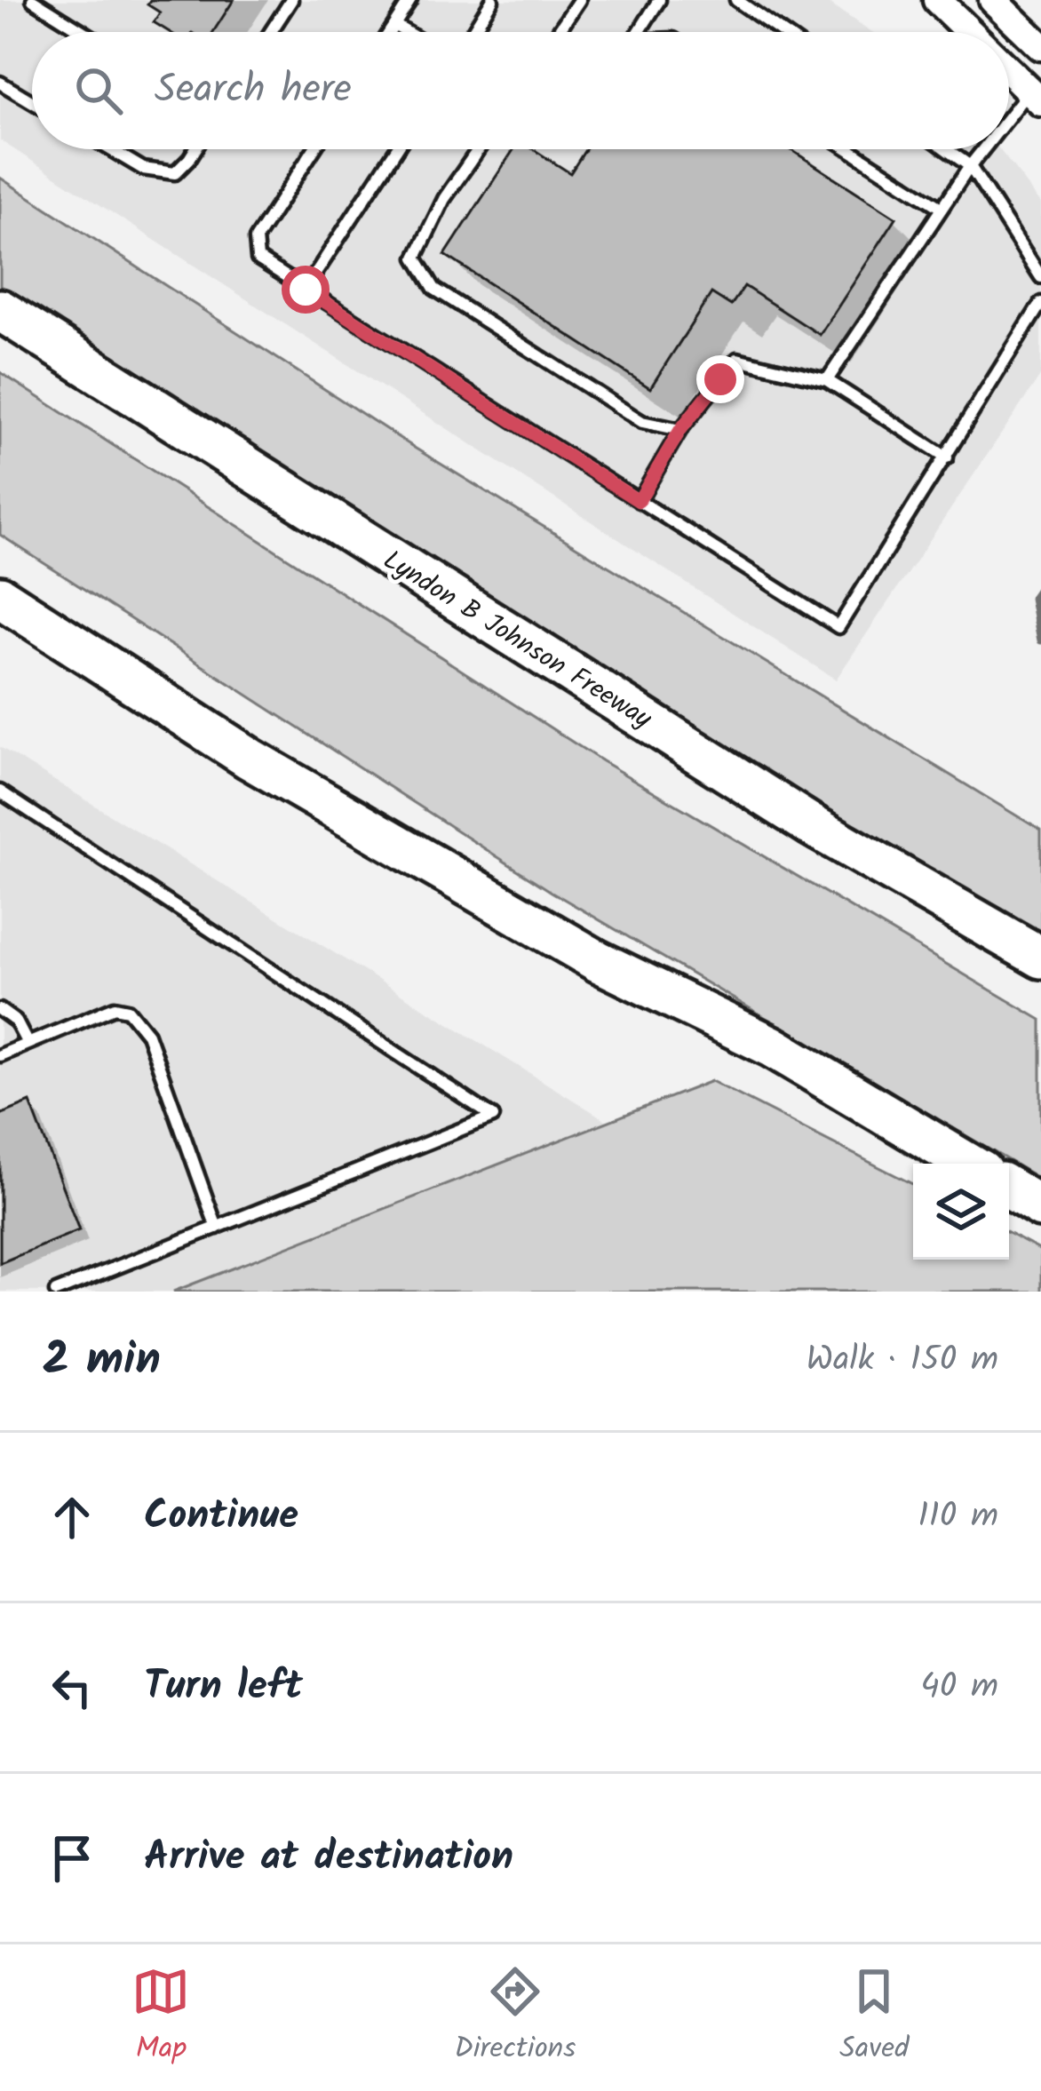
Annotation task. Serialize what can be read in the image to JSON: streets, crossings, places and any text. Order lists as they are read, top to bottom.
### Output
{
  "streets": {
    "highway": ["Lyndon B Johnson Freeway"]
  },
  "page": {
    "search": "Search here",
    "heading": ["2 min", "Walk · 150 m"],
    "list": [
      ["Continue", "110 m"],
      ["Turn left", "40 m"],
      "Arrive at destination"
    ],
    "nav": ["Map", "Directions", "Saved"]
  }
}
